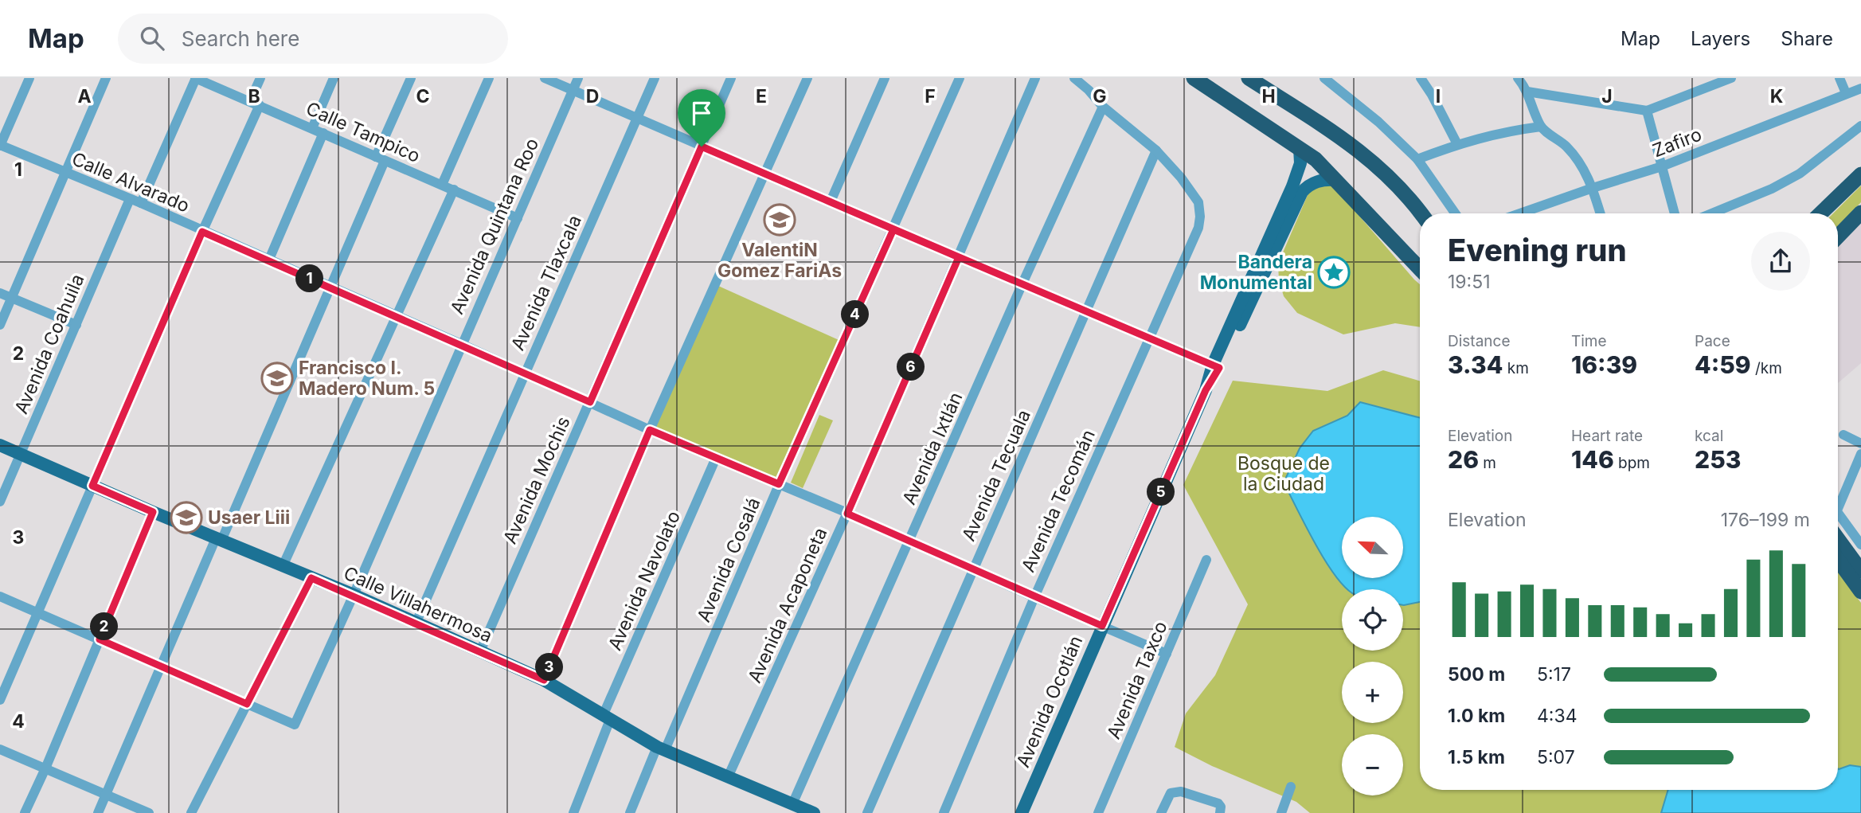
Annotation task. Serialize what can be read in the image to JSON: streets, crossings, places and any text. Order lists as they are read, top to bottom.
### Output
{
  "streets": {
    "main road": ["Calle Villahermosa", "Avenida Ocotlán"],
    "street": [
      "Calle Tampico",
      "Zafiro",
      "Calle Alvarado",
      "Avenida Quintana Roo",
      "Avenida Tlaxcala",
      "Avenida Coahuila",
      "Avenida Ixtlán",
      "Avenida Tecuala",
      "Avenida Mochis",
      "Avenida Tecomán",
      "Avenida Cosalá",
      "Avenida Navolato",
      "Avenida Acaponeta",
      "Avenida Taxco"
    ]
  },
  "crossings": [
    ["Calle Tampico", "Avenida Quintana Roo"],
    ["Calle Alvarado", "Avenida Quintana Roo"],
    ["Calle Alvarado", "Avenida Tlaxcala"],
    ["Calle Alvarado", "Avenida Coahuila"],
    ["Calle Alvarado", "Avenida Ixtlán"],
    ["Calle Alvarado", "Avenida Tecuala"],
    ["Calle Alvarado", "Avenida Mochis"],
    ["Calle Alvarado", "Avenida Tecomán"],
    ["Calle Alvarado", "Avenida Cosalá"],
    ["Calle Alvarado", "Avenida Navolato"],
    ["Calle Alvarado", "Avenida Acaponeta"],
    ["Calle Alvarado", "Avenida Taxco"],
    ["Calle Alvarado", "Avenida Ocotlán"],
    ["Avenida Quintana Roo", "Calle Villahermosa"],
    ["Avenida Tlaxcala", "Calle Villahermosa"],
    ["Avenida Coahuila", "Calle Villahermosa"],
    ["Avenida Ixtlán", "Avenida Tecomán"],
    ["Avenida Ixtlán", "Calle Villahermosa"],
    ["Avenida Tecuala", "Avenida Tecomán"],
    ["Avenida Mochis", "Calle Villahermosa"],
    ["Avenida Cosalá", "Calle Villahermosa"],
    ["Avenida Navolato", "Calle Villahermosa"],
    ["Calle Villahermosa", "Avenida Acaponeta"]
  ],
  "parks": ["Bosque de la Ciudad"],
  "places": {
    "school or university": ["ValentiN Gomez FariAs", "Francisco I. Madero Num. 5", "Usaer Liii"],
    "place": ["Bandera Monumental"]
  },
  "north": "top left",
  "page": {
    "header": "Map",
    "search": "Search here",
    "nav": ["Map", "Layers", "Share"],
    "heading": ["Evening run", "19:51"],
    "pins": [
      "1",
      "4",
      "6",
      "5",
      "2",
      "3"
    ],
    "stats": [
      ["Distance", "3.34 km"],
      ["Time", "16:39"],
      ["Pace", "4:59 /km"],
      ["Elevation", "26 m"],
      ["Heart rate", "146 bpm"],
      ["kcal", "253"]
    ],
    "chart": ["Elevation", "176–199 m"],
    "map_buttons": ["+", "−"],
    "list": [
      {
        "name": "500 m",
        "note": "5:17"
      },
      {
        "name": "1.0 km",
        "note": "4:34"
      },
      {
        "name": "1.5 km",
        "note": "5:07"
      }
    ]
  },
  "grid": {
    "columns": [
      "A",
      "B",
      "C",
      "D",
      "E",
      "F",
      "G",
      "H",
      "I",
      "J",
      "K"
    ],
    "rows": [
      "1",
      "2",
      "3",
      "4"
    ]
  }
}
